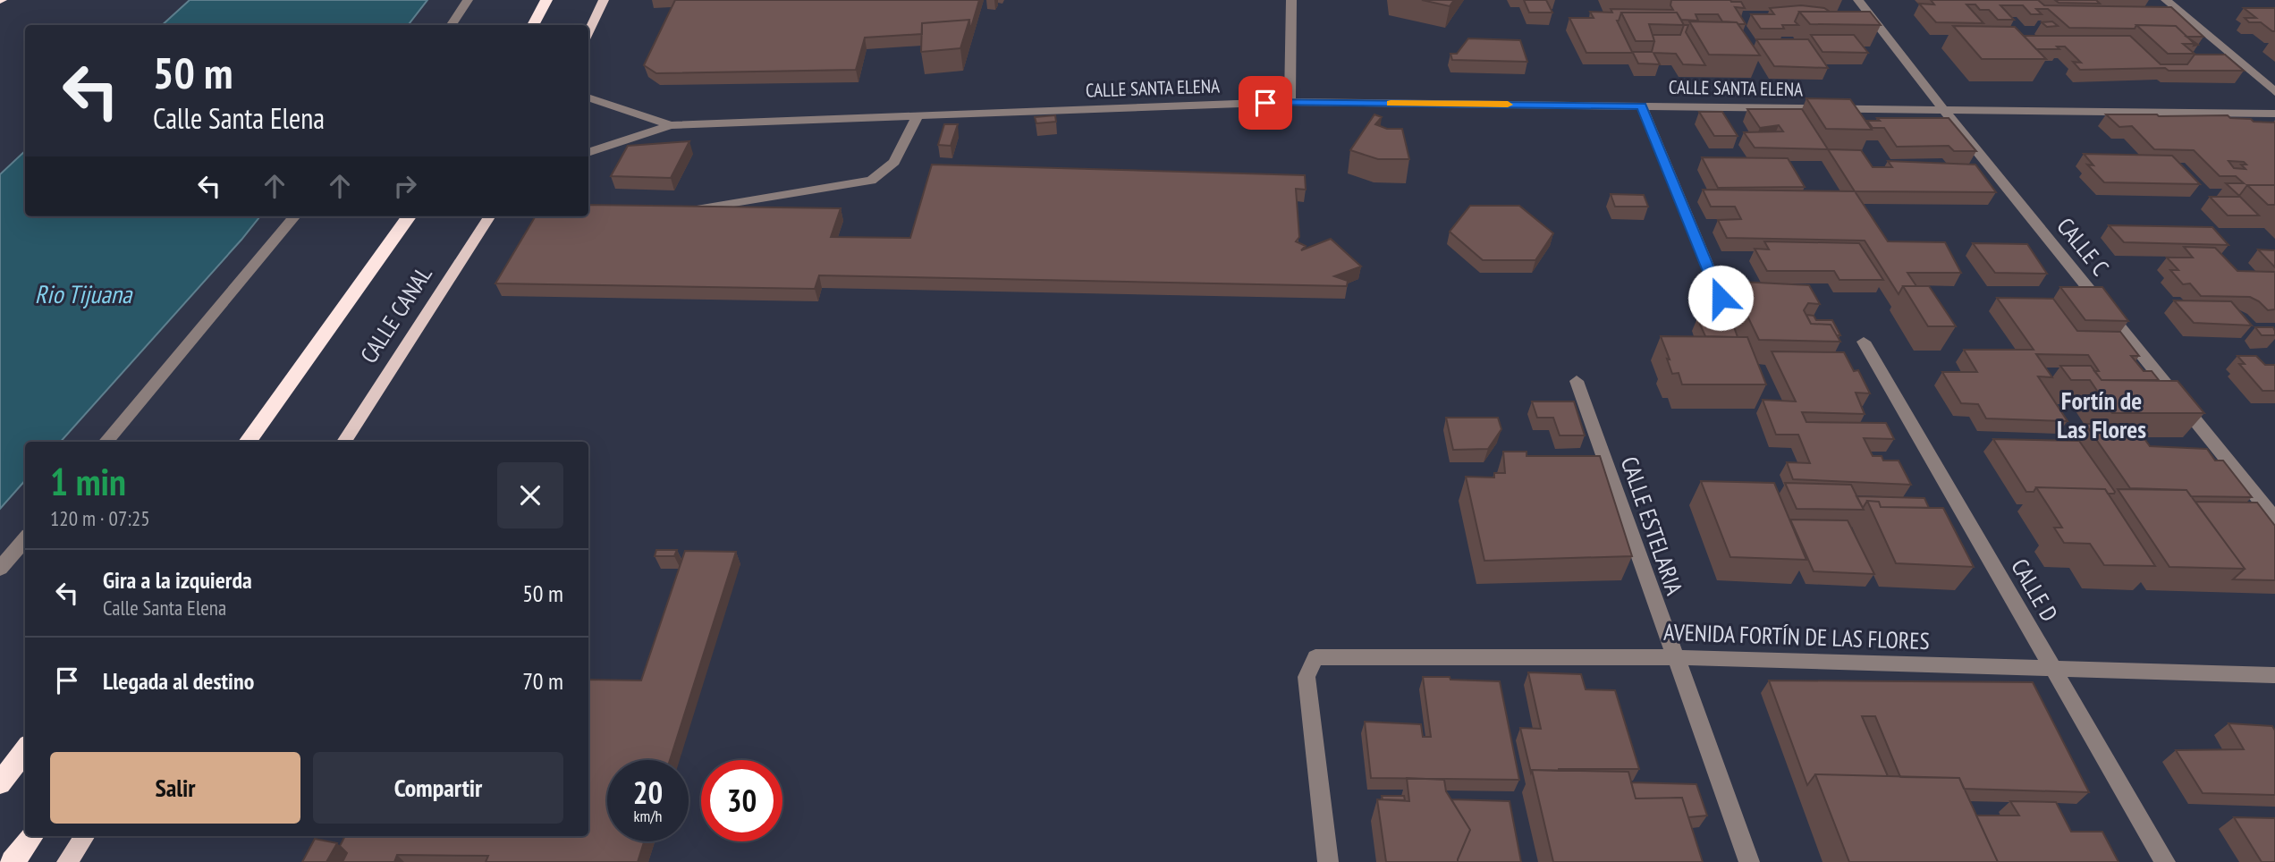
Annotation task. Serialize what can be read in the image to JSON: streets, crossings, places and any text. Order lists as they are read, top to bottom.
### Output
{
  "streets": {
    "main road": ["CALLE CANAL"],
    "street": [
      "CALLE SANTA ELENA",
      "CALLE C",
      "CALLE ESTELARIA",
      "CALLE D",
      "AVENIDA FORTÍN DE LAS FLORES"
    ]
  },
  "crossings": [
    ["CALLE SANTA ELENA", "CALLE C"],
    ["CALLE ESTELARIA", "AVENIDA FORTÍN DE LAS FLORES"],
    ["CALLE D", "AVENIDA FORTÍN DE LAS FLORES"]
  ],
  "districts": ["Fortín de Las Flores"],
  "water": ["Rio Tijuana"],
  "page": {
    "turn": ["50 m", "Calle Santa Elena"],
    "heading": ["1 min", "120 m · 07:25"],
    "list": [
      {
        "name": "Gira a la izquierda",
        "note": "Calle Santa Elena",
        "value": "50 m"
      },
      {
        "name": "Llegada al destino",
        "value": "70 m"
      }
    ],
    "buttons": ["Salir", "Compartir"],
    "speed": "20 km/h",
    "limit": "30"
  }
}
